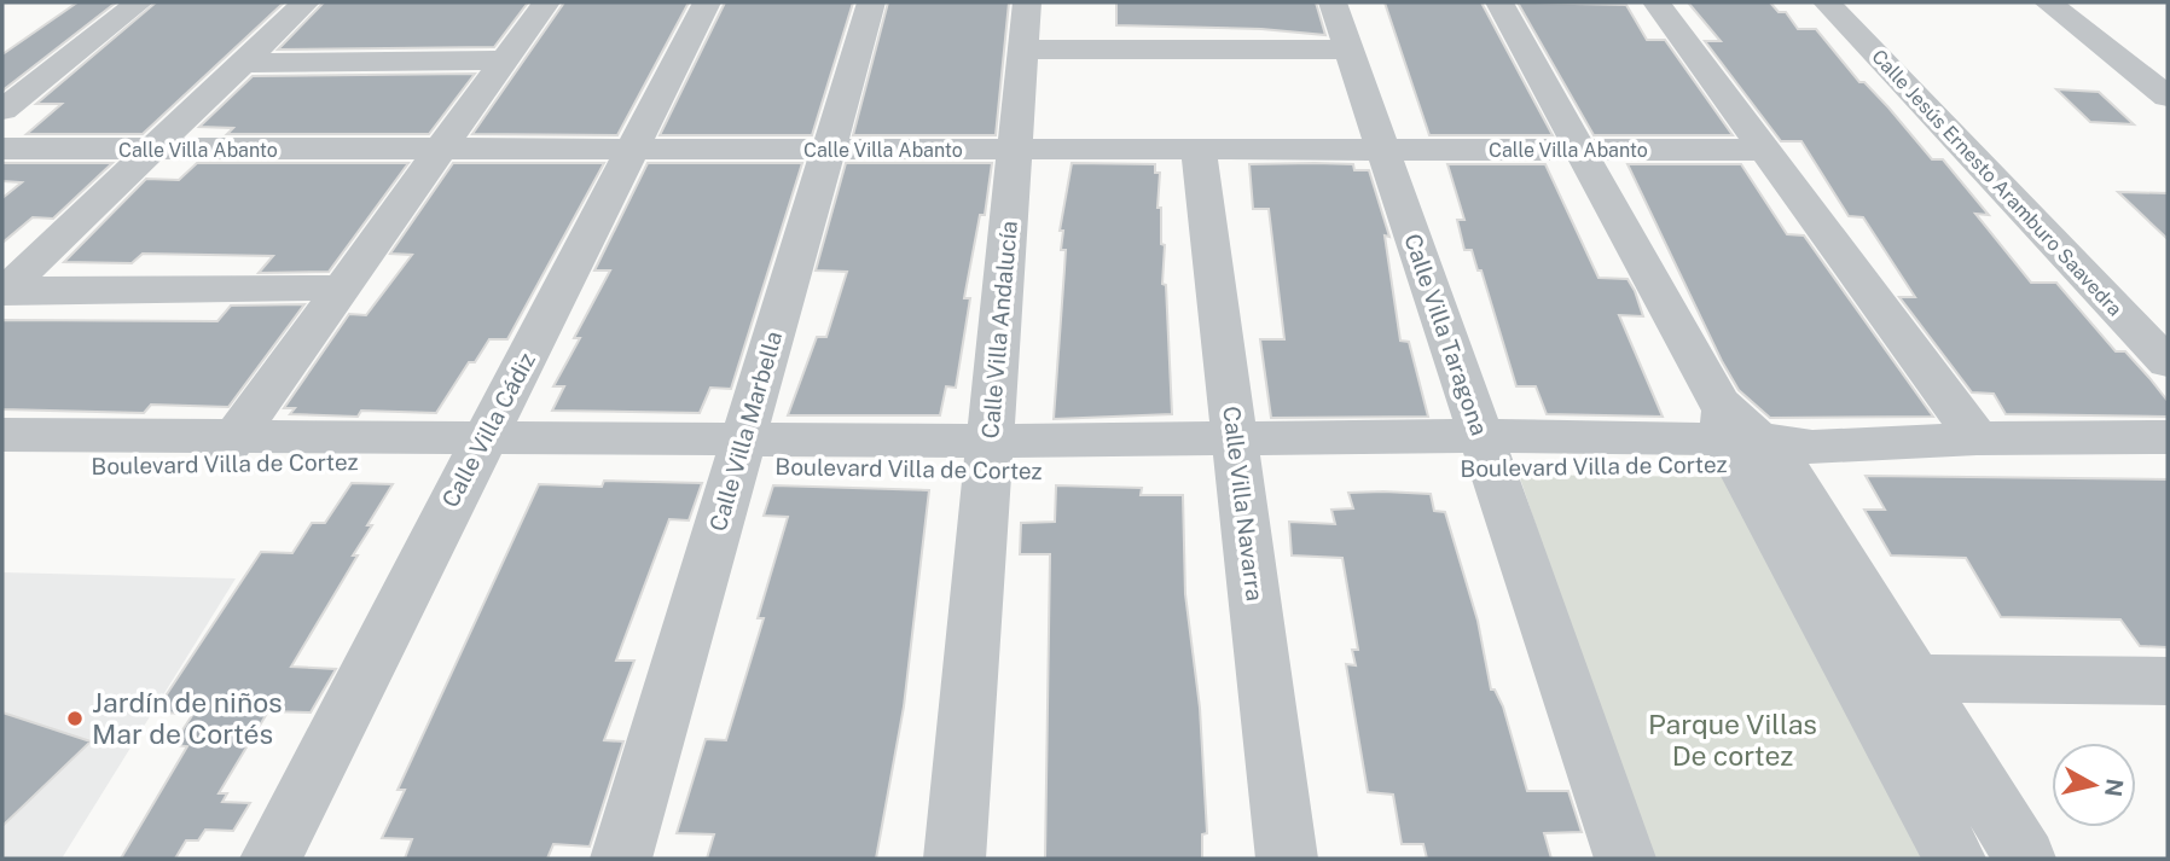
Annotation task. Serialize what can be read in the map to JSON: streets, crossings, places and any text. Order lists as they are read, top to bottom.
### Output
{
  "streets": {
    "street": [
      "Calle Villa Abanto",
      "Calle Jesús Ernesto Aramburo Saavedra",
      "Calle Villa Andalucía",
      "Calle Villa Taragona",
      "Calle Villa Cádiz",
      "Calle Villa Marbella",
      "Boulevard Villa de Cortez",
      "Calle Villa Navarra"
    ]
  },
  "crossings": [
    ["Calle Villa Abanto", "Calle Villa Andalucía"],
    ["Calle Villa Abanto", "Calle Villa Taragona"],
    ["Calle Villa Abanto", "Calle Villa Cádiz"],
    ["Calle Villa Abanto", "Calle Villa Marbella"],
    ["Calle Villa Abanto", "Calle Villa Navarra"],
    ["Calle Villa Andalucía", "Boulevard Villa de Cortez"],
    ["Calle Villa Taragona", "Boulevard Villa de Cortez"],
    ["Calle Villa Cádiz", "Boulevard Villa de Cortez"],
    ["Calle Villa Marbella", "Boulevard Villa de Cortez"],
    ["Boulevard Villa de Cortez", "Calle Villa Navarra"]
  ],
  "parks": ["Parque Villas De cortez"],
  "places": ["Jardín de niños Mar de Cortés"],
  "north": "right"
}
